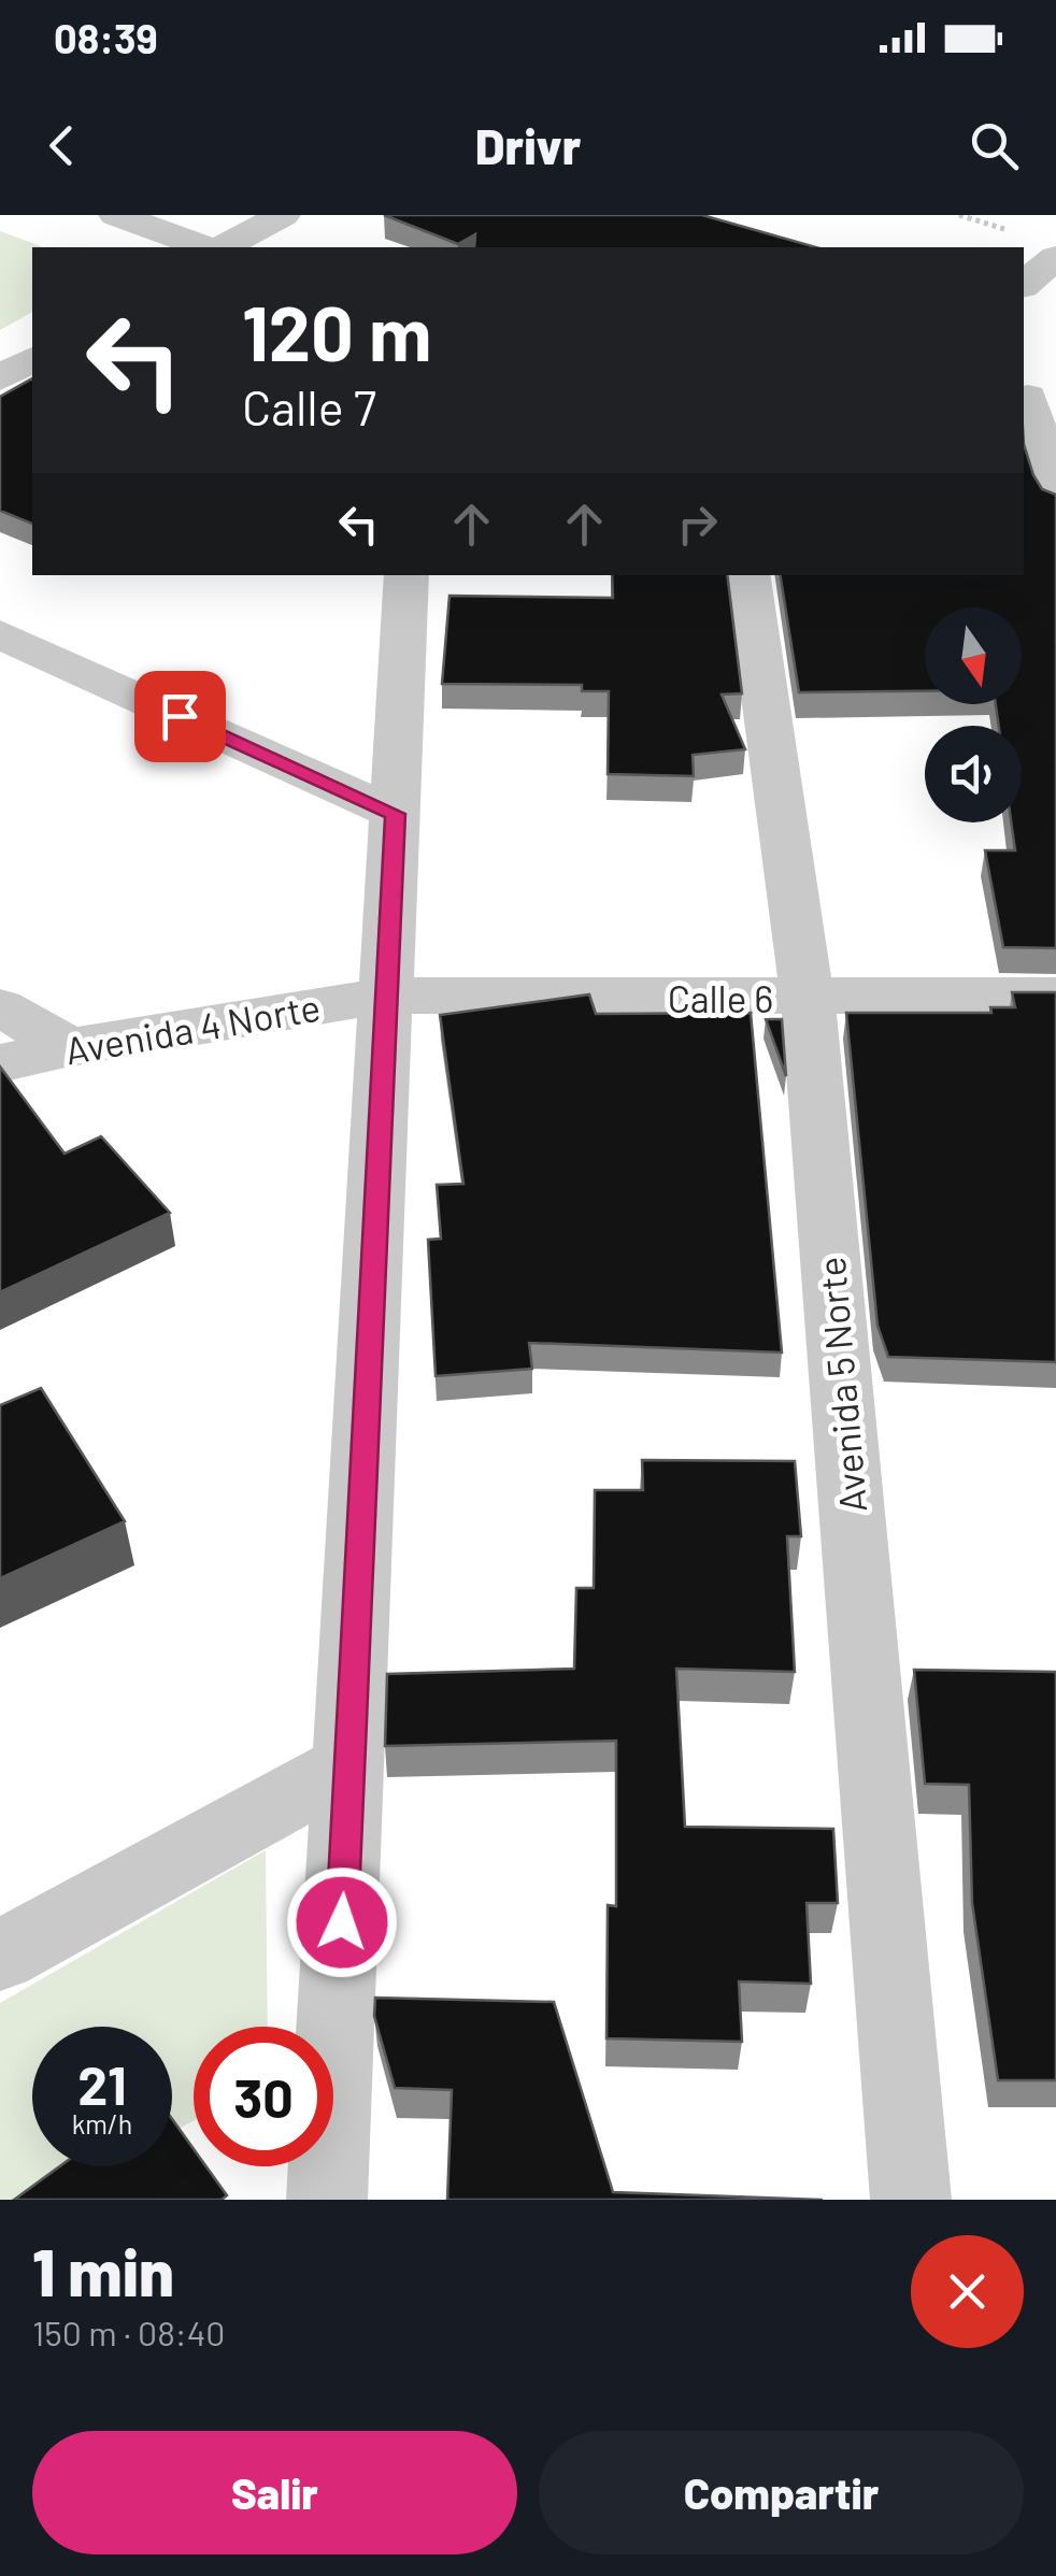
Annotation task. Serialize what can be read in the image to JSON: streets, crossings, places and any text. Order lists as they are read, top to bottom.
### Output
{
  "streets": {
    "street": ["Calle 6", "Avenida 4 Norte", "Avenida 5 Norte"]
  },
  "crossings": [
    ["Calle 6", "Avenida 4 Norte"],
    ["Calle 6", "Avenida 5 Norte"]
  ],
  "north": "bottom",
  "page": {
    "status": "08:39",
    "header": "Drivr",
    "turn": ["120 m", "Calle 7"],
    "speed": "21 km/h",
    "limit": "30",
    "heading": ["1 min", "150 m · 08:40"],
    "buttons": ["Salir", "Compartir"]
  }
}
